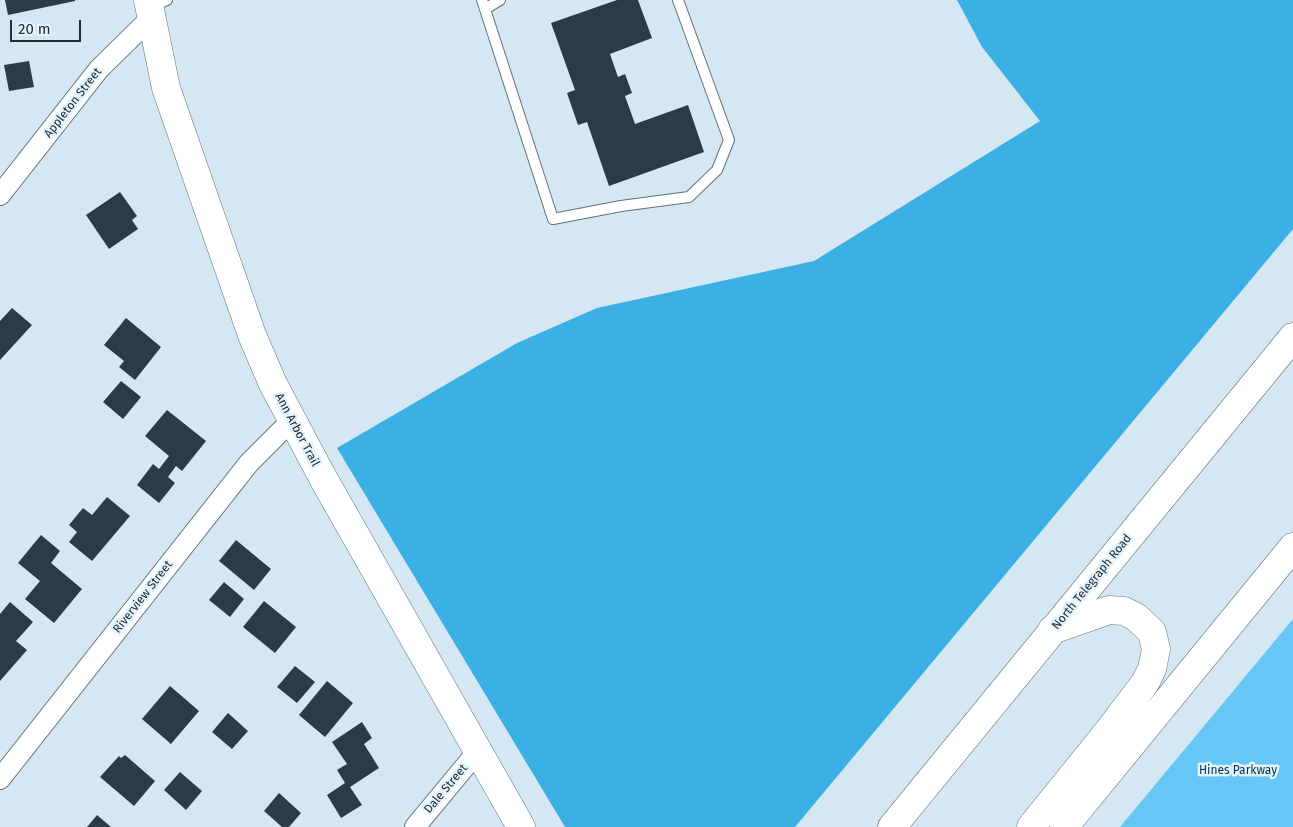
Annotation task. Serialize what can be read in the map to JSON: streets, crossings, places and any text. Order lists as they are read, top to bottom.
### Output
{
  "streets": {
    "main road": ["Ann Arbor Trail", "North Telegraph Road"],
    "street": ["Appleton Street", "Riverview Street", "Dale Street"]
  },
  "crossings": [
    ["Appleton Street", "Ann Arbor Trail"],
    ["Ann Arbor Trail", "Riverview Street"],
    ["Ann Arbor Trail", "Dale Street"]
  ],
  "parks": ["Hines Parkway"],
  "scale_bar": "20 m"
}
